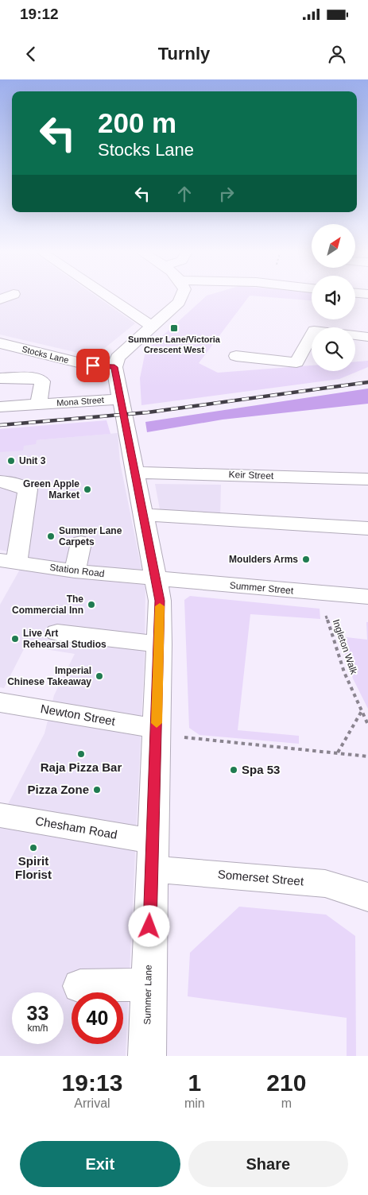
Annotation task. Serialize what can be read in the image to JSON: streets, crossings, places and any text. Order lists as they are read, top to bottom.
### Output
{
  "streets": {
    "street": [
      "Stocks Lane",
      "Mona Street",
      "Keir Street",
      "Station Road",
      "Summer Street",
      "Newton Street",
      "Chesham Road",
      "Somerset Street",
      "Summer Lane"
    ],
    "path": ["Ingleton Walk"]
  },
  "crossings": [
    ["Stocks Lane", "Summer Lane"],
    ["Mona Street", "Summer Lane"],
    ["Keir Street", "Summer Lane"],
    ["Station Road", "Summer Street"],
    ["Station Road", "Summer Lane"],
    ["Summer Street", "Ingleton Walk"],
    ["Summer Street", "Summer Lane"],
    ["Newton Street", "Summer Lane"],
    ["Chesham Road", "Somerset Street"],
    ["Chesham Road", "Summer Lane"],
    ["Somerset Street", "Summer Lane"]
  ],
  "places": {
    "transit": ["Summer Lane/Victoria Crescent West"],
    "other": [
      "Unit 3",
      "Green Apple Market",
      "Summer Lane Carpets",
      "Moulders Arms",
      "The Commercial Inn",
      "Live Art Rehearsal Studios",
      "Imperial Chinese Takeaway",
      "Raja Pizza Bar",
      "Spa 53",
      "Pizza Zone",
      "Spirit Florist"
    ]
  },
  "north": "top right",
  "page": {
    "status": "19:12",
    "header": "Turnly",
    "turn": ["200 m", "Stocks Lane"],
    "speed": "33 km/h",
    "limit": "40",
    "eta": [
      "19:13",
      "Arrival",
      "1",
      "min",
      "210",
      "m"
    ],
    "buttons": ["Exit", "Share"]
  }
}
